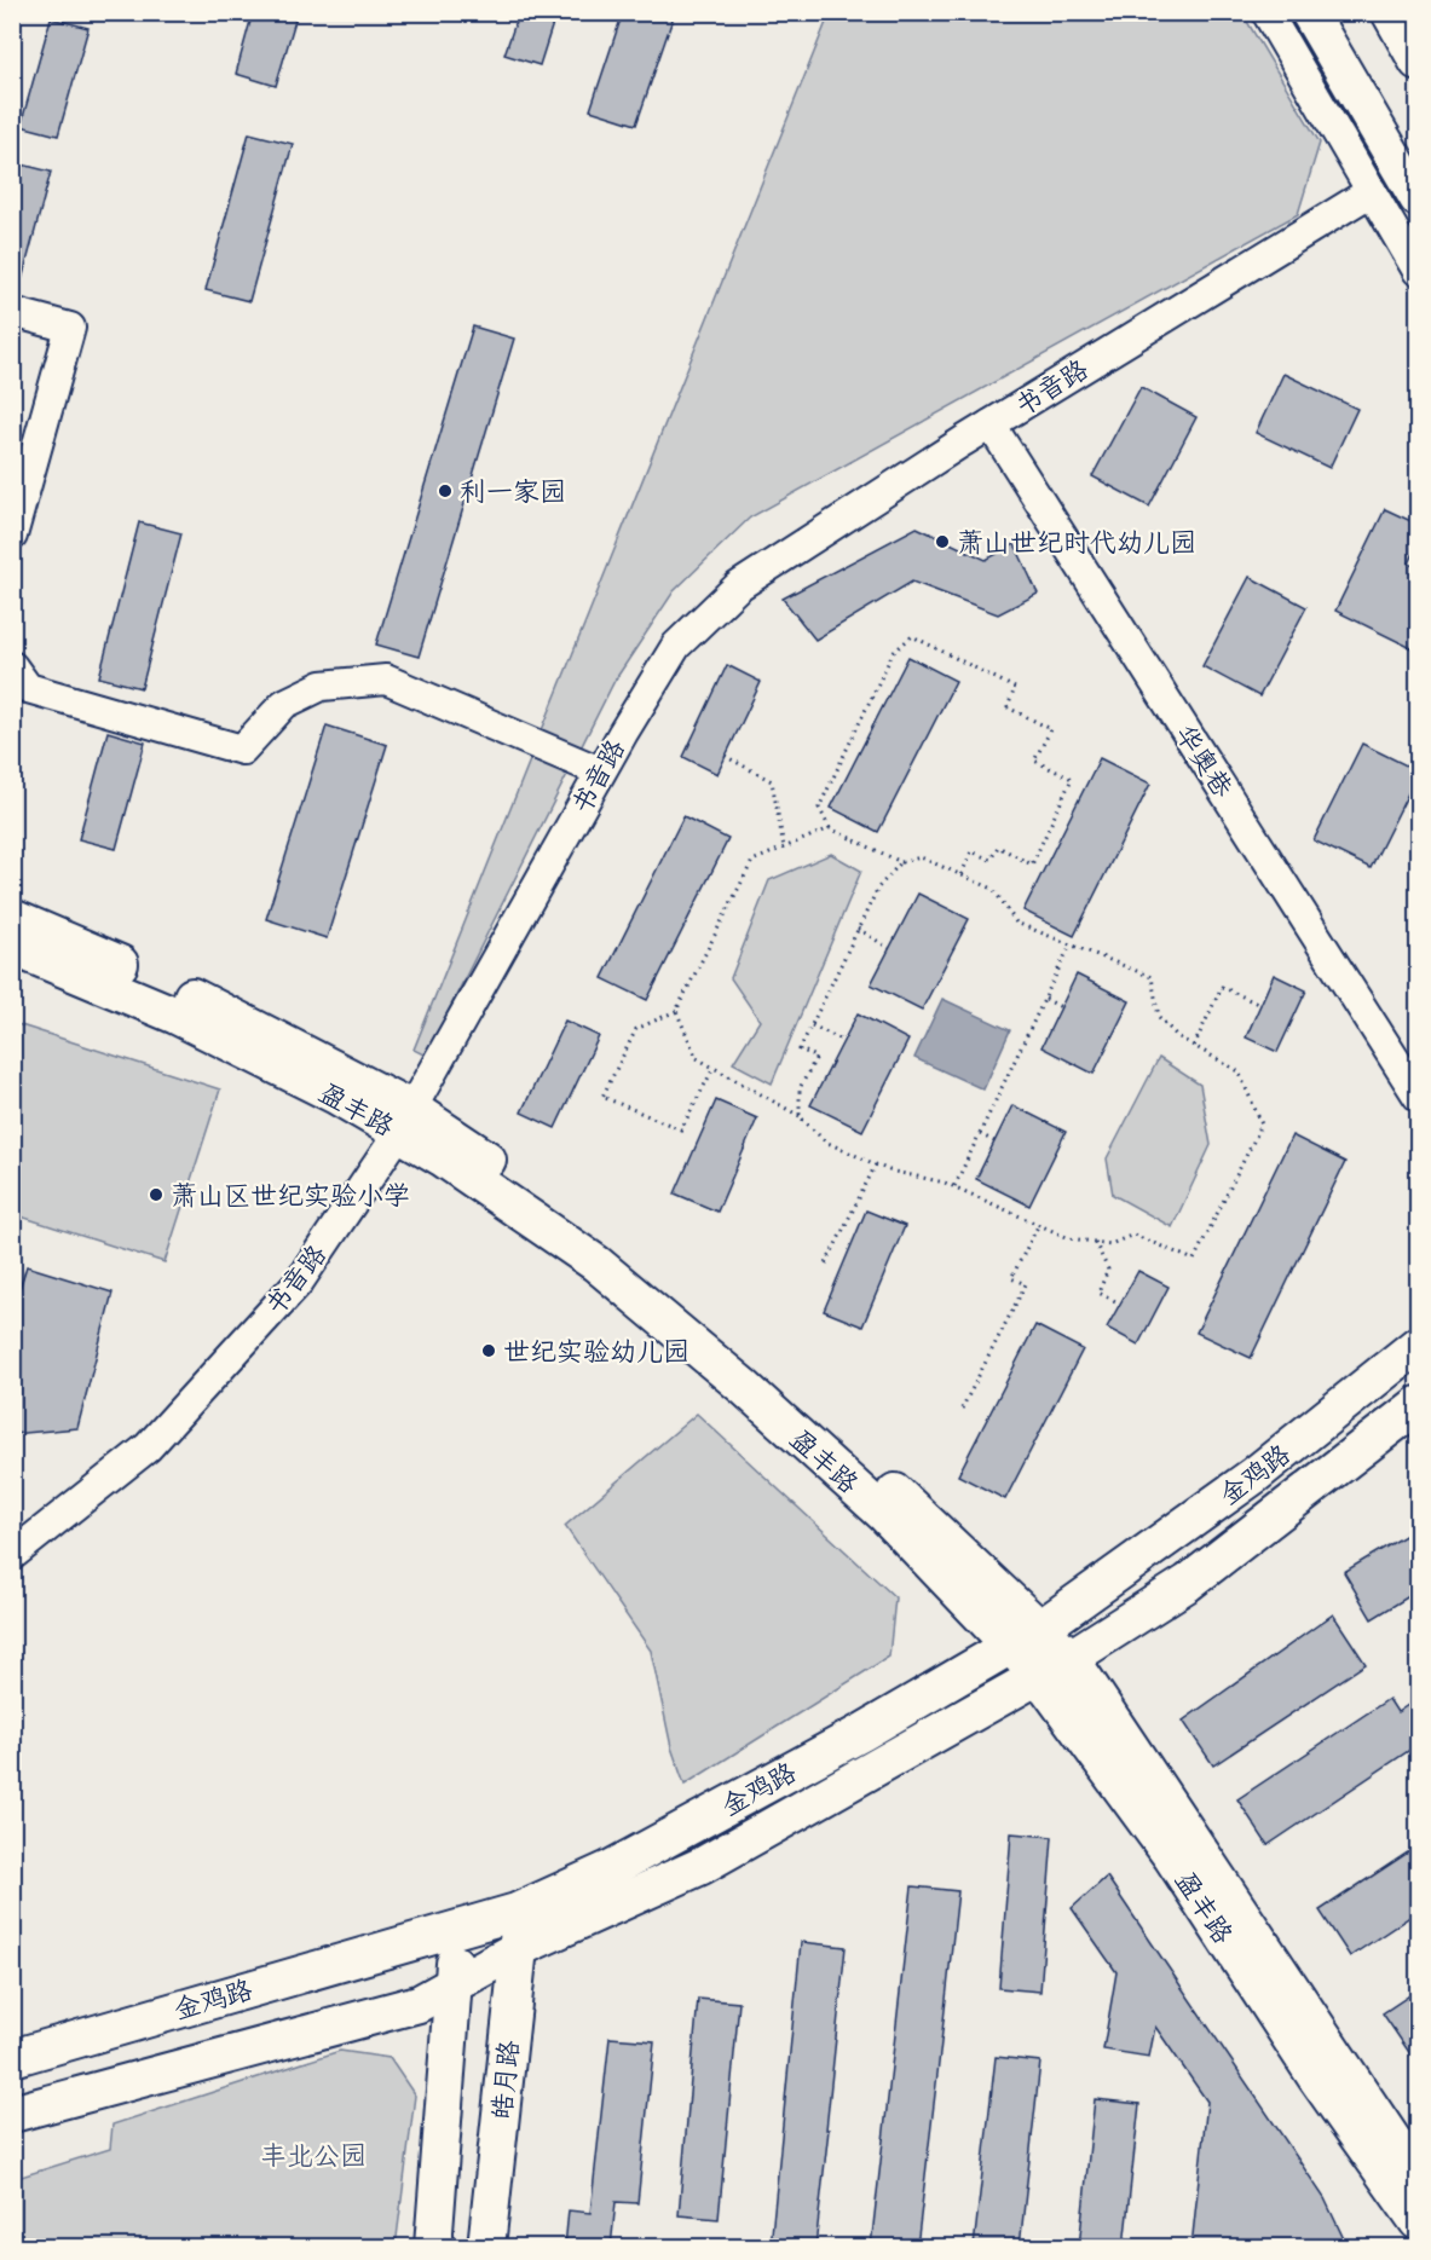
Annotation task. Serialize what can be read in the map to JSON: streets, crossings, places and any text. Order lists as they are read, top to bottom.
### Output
{
  "streets": {
    "main road": ["盈丰路", "金鸡路", "皓月路"],
    "street": ["书音路", "华奥巷"]
  },
  "crossings": [
    ["书音路", "华奥巷"],
    ["书音路", "盈丰路"],
    ["盈丰路", "金鸡路"],
    ["金鸡路", "皓月路"]
  ],
  "parks": ["丰北公园"],
  "places": [
    "利一家园",
    "萧山世纪时代幼儿园",
    "萧山区世纪实验小学",
    "世纪实验幼儿园"
  ]
}
